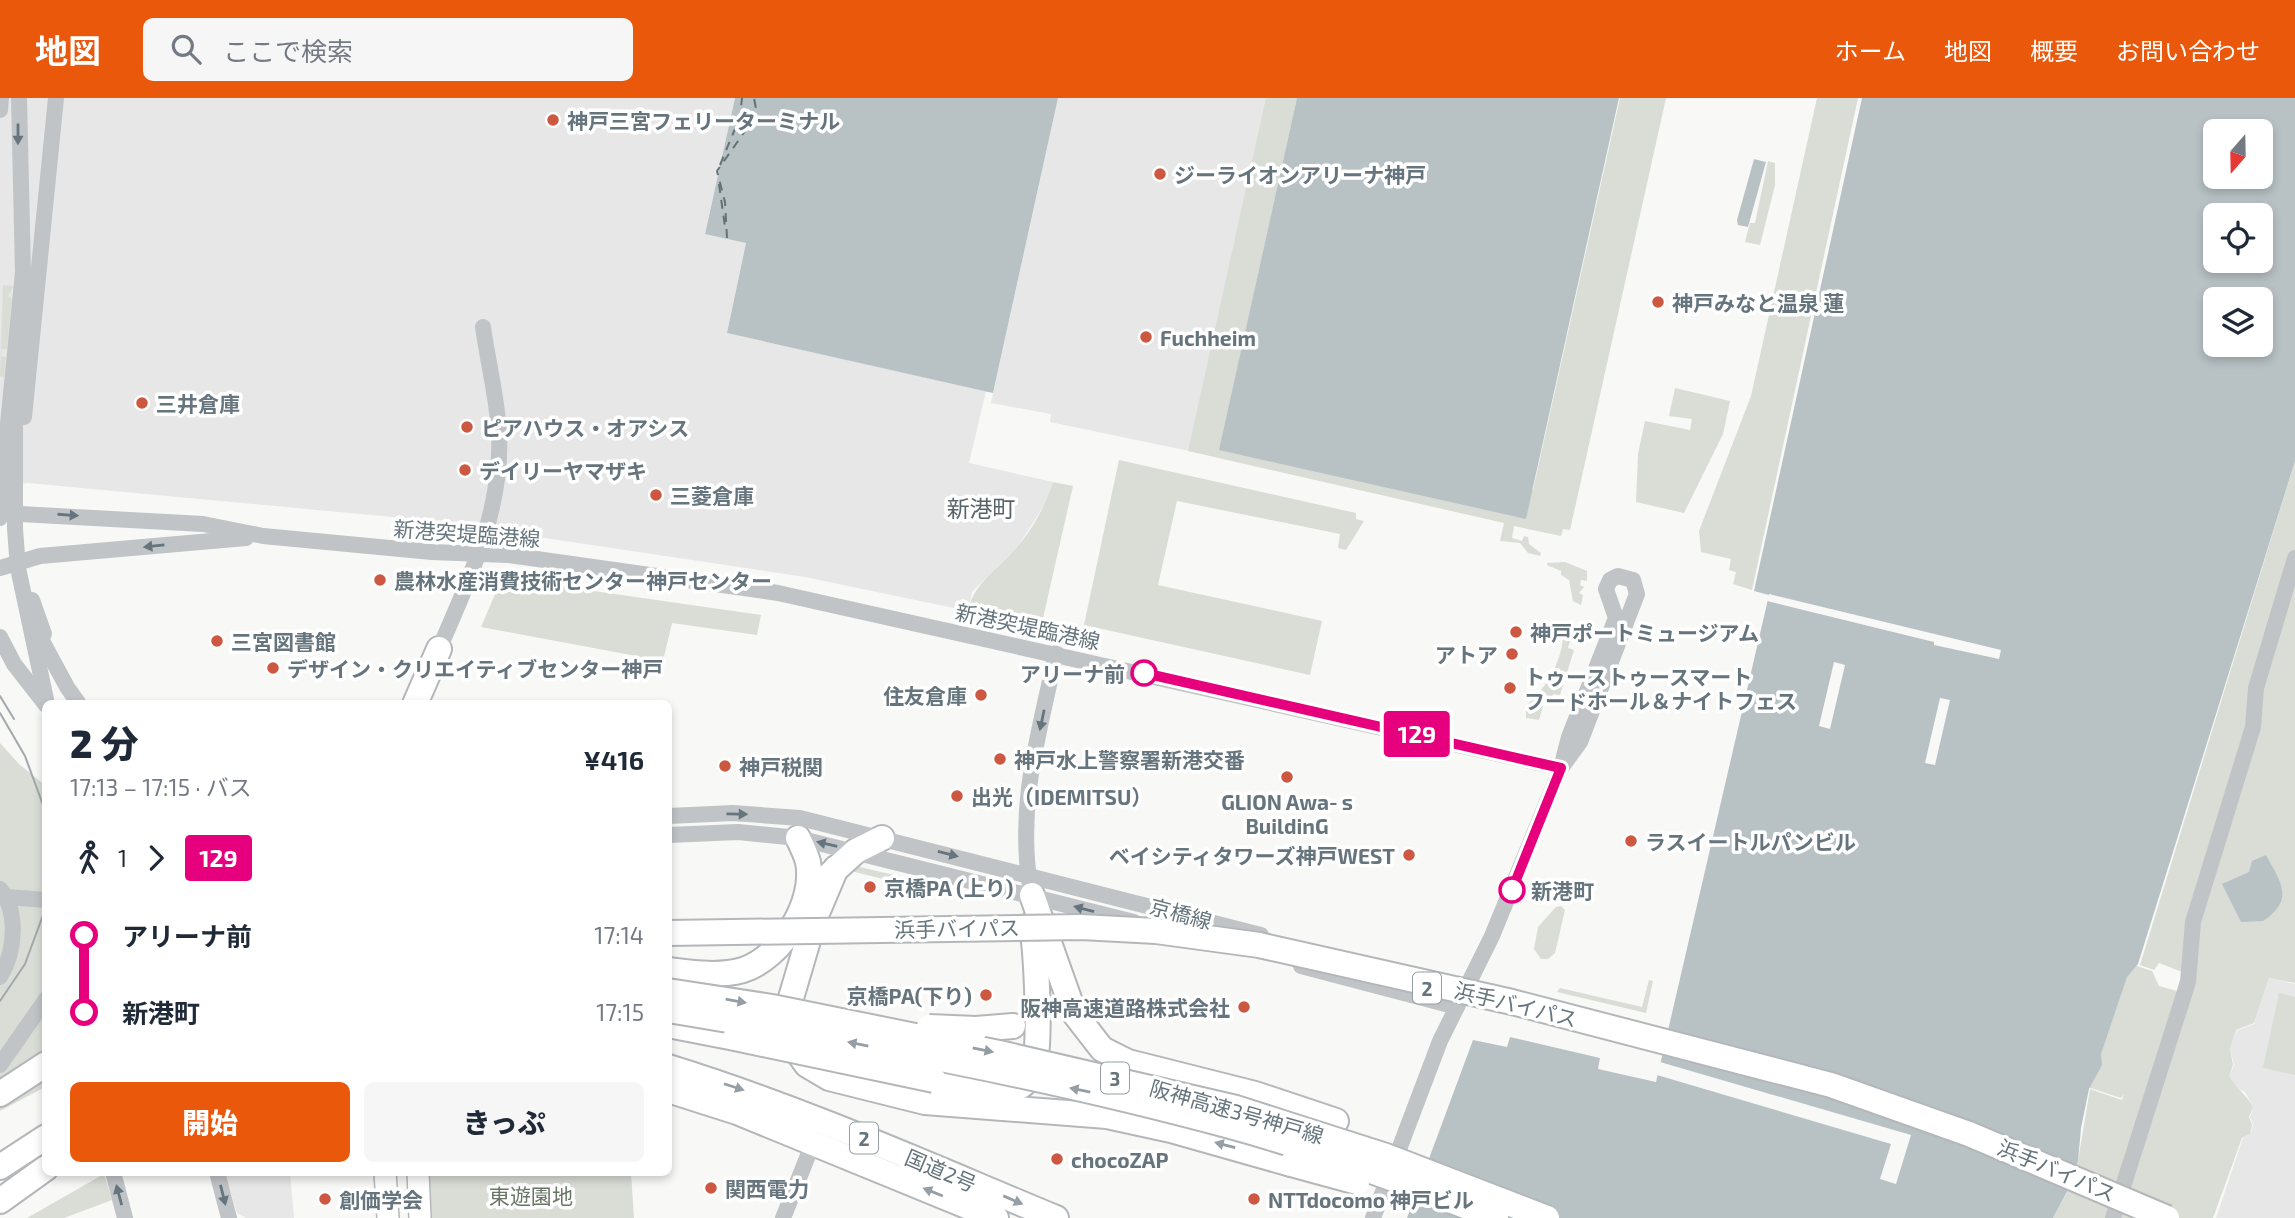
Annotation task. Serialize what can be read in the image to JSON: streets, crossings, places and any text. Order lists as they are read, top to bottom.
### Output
{
  "streets": {
    "highway": [
      "浜手バイパス",
      "2",
      "3",
      "阪神高速3号神戸線",
      "国道2号"
    ],
    "street": ["新港突堤臨港線", "京橋線"]
  },
  "crossings": [
    ["京橋線", "3"],
    ["3", "阪神高速3号神戸線"]
  ],
  "districts": ["新港町"],
  "parks": ["東遊園地"],
  "places": [
    "神戸三宮フェリーターミナル",
    "ジーライオンアリーナ神戸",
    "神戸みなと温泉 蓮",
    "Fuchheim",
    "三井倉庫",
    "ピアハウス・オアシス",
    "デイリーヤマザキ",
    "三菱倉庫",
    "農林水産消費技術センター神戸センター",
    "神戸ポートミュージアム",
    "三宮図書館",
    "アトア",
    "デザイン・クリエイティブセンター神戸",
    "アリーナ前",
    "トゥーストゥースマート フードホール＆ナイトフェス",
    "住友倉庫",
    "神戸水上警察署新港交番",
    "神戸税関",
    "GLION Awa‐s BuildinG",
    "出光（IDEMITSU）",
    "ラスイートルパンビル",
    "ベイシティタワーズ神戸WEST",
    "京橋PA (上り)",
    "新港町",
    "京橋PA(下り)",
    "阪神高速道路株式会社",
    "chocoZAP",
    "関西電力",
    "創価学会",
    "NTTdocomo 神戸ビル"
  ],
  "lines": ["bus line 129"],
  "north": "bottom",
  "page": {
    "header": "地図",
    "search": "ここで検索",
    "nav": [
      "ホーム",
      "地図",
      "概要",
      "お問い合わせ"
    ],
    "on_map": "129",
    "heading": ["2 分", "17:13 – 17:15 · バス", "¥416"],
    "legs": ["1", "129"],
    "list": [
      {
        "name": "アリーナ前",
        "value": "17:14"
      },
      {
        "name": "新港町",
        "value": "17:15"
      }
    ],
    "buttons": ["開始", "きっぷ"]
  }
}
